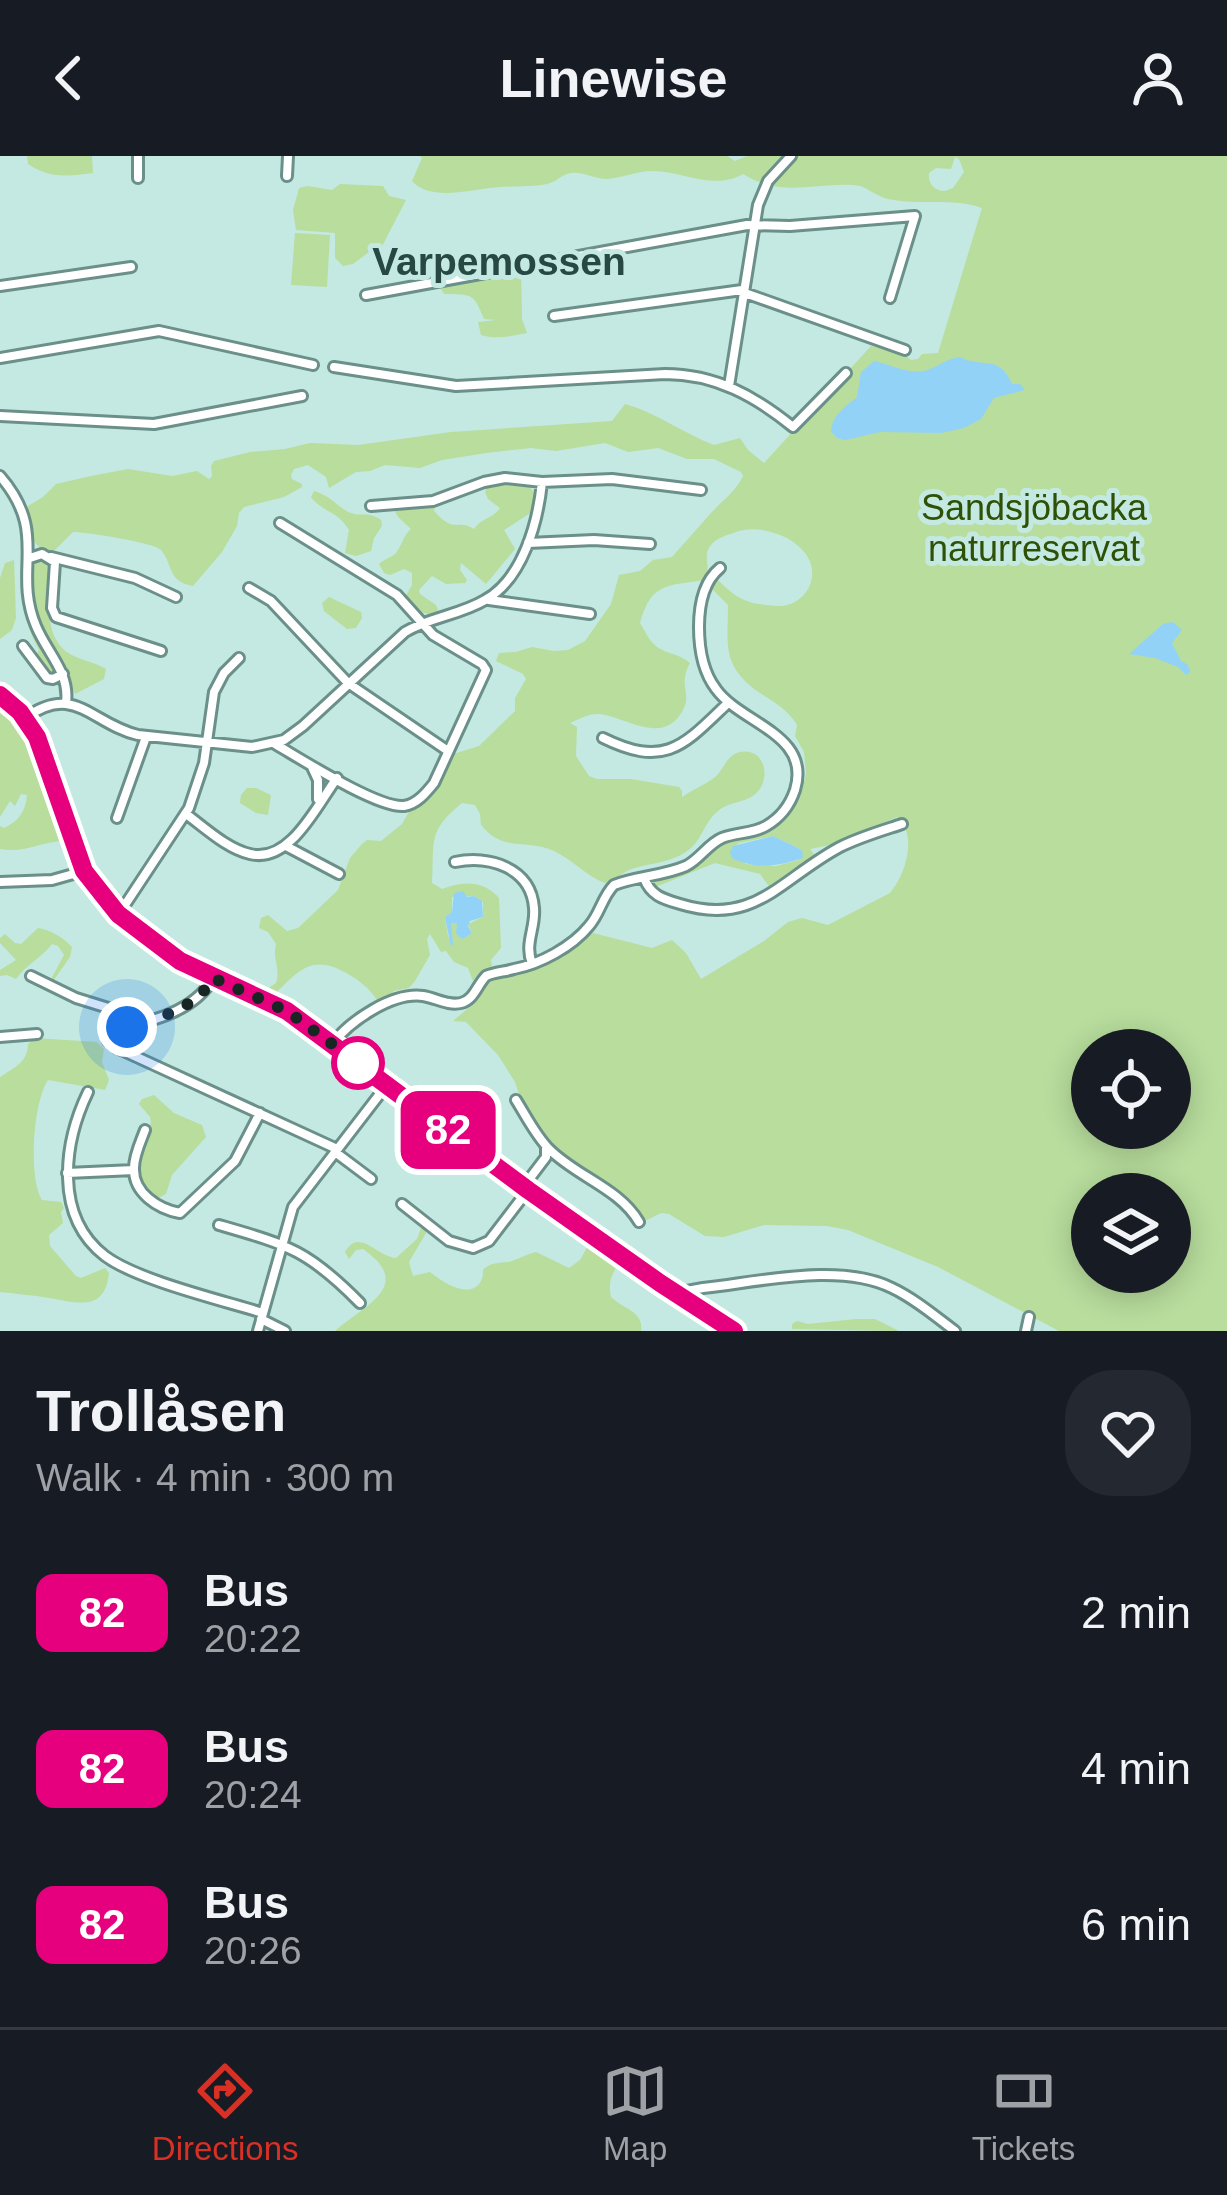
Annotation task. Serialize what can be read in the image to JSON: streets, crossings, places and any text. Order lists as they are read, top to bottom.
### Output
{
  "districts": ["Varpemossen"],
  "parks": ["Sandsjöbacka naturreservat"],
  "lines": ["bus line 82"],
  "page": {
    "header": "Linewise",
    "on_map": "82",
    "heading": ["Trollåsen", "Walk · 4 min · 300 m"],
    "list": [
      {
        "mark": "82",
        "name": "Bus",
        "note": "20:22",
        "value": "2 min"
      },
      {
        "mark": "82",
        "name": "Bus",
        "note": "20:24",
        "value": "4 min"
      },
      {
        "mark": "82",
        "name": "Bus",
        "note": "20:26",
        "value": "6 min"
      }
    ],
    "tabs": ["Directions", "Map", "Tickets"]
  }
}
